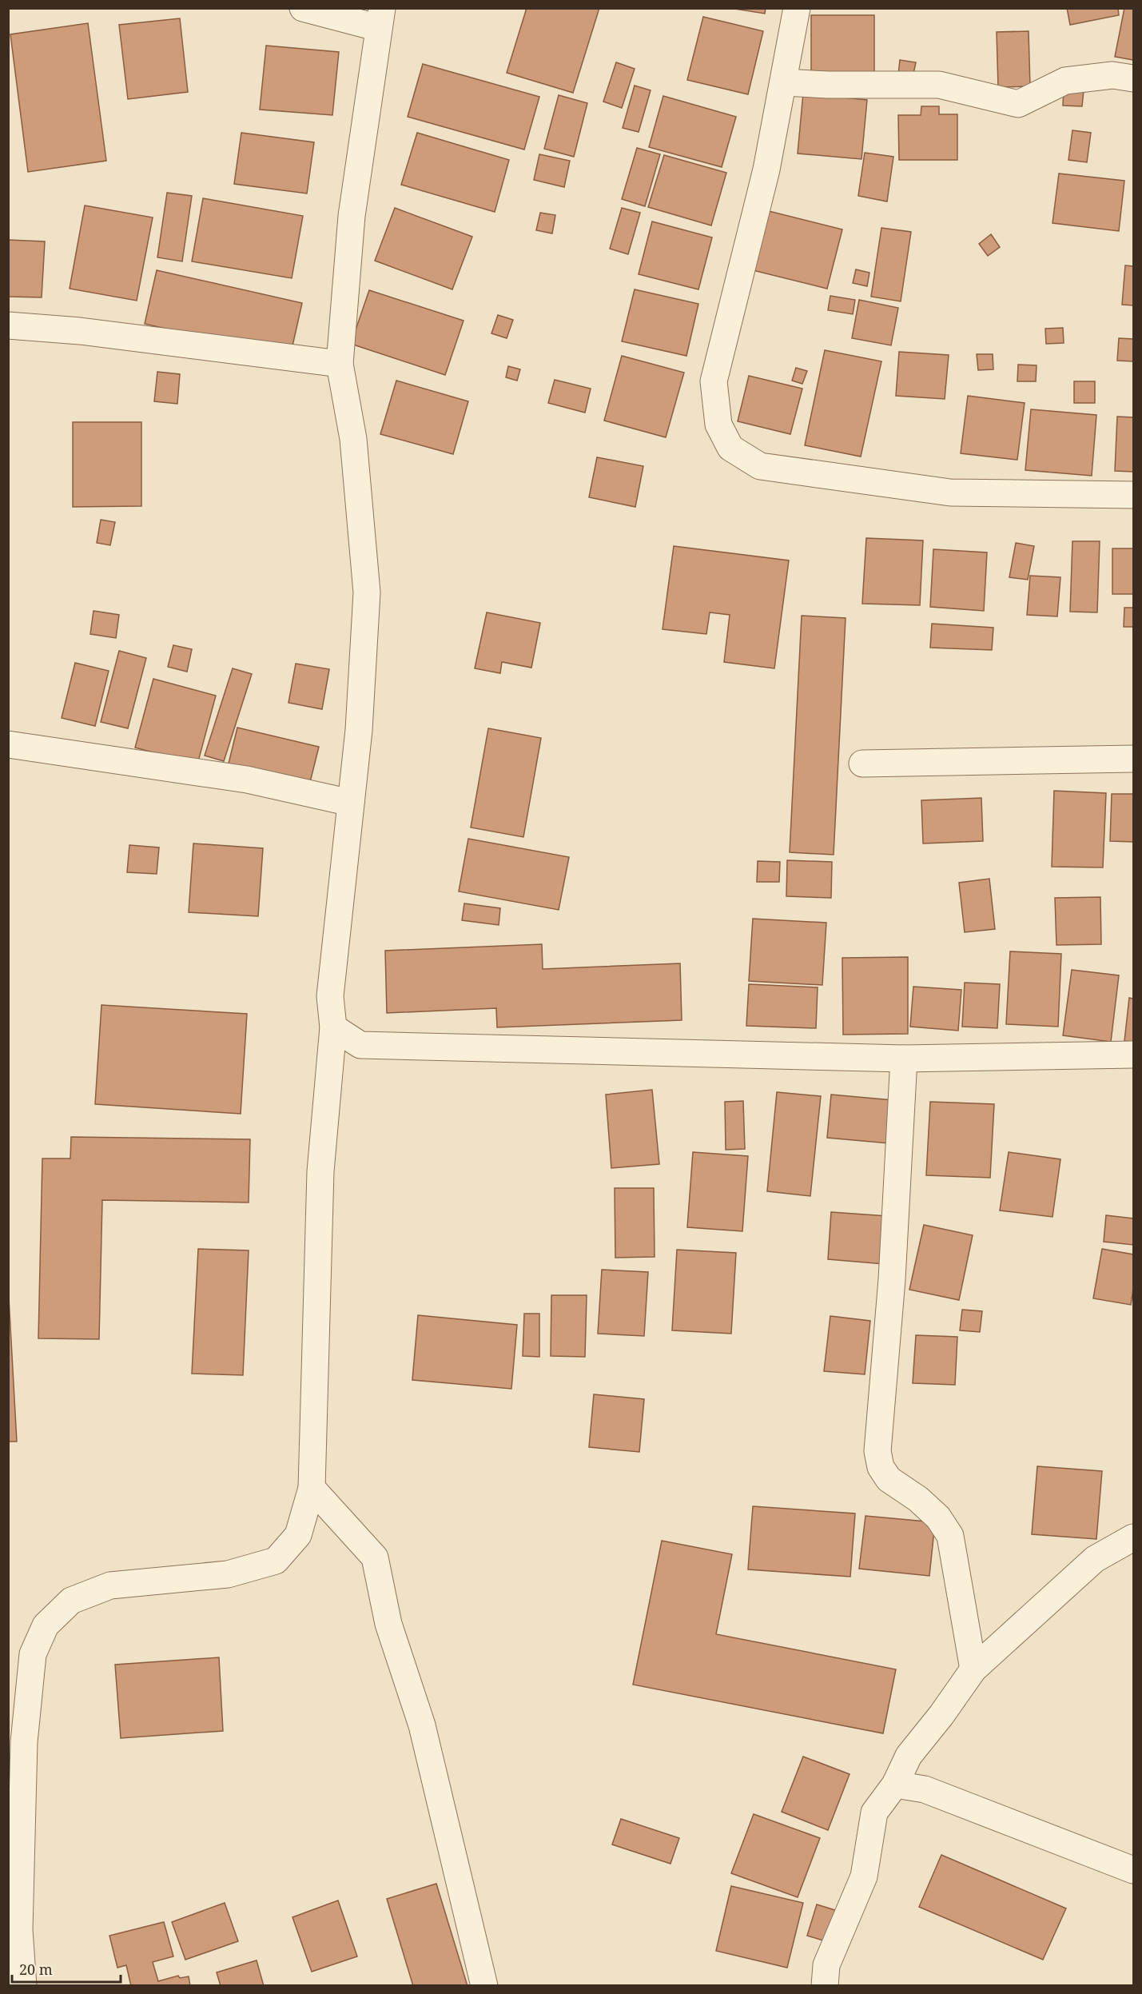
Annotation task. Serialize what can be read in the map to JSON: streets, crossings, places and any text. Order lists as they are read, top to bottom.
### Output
{
  "scale_bar": "20 m"
}
